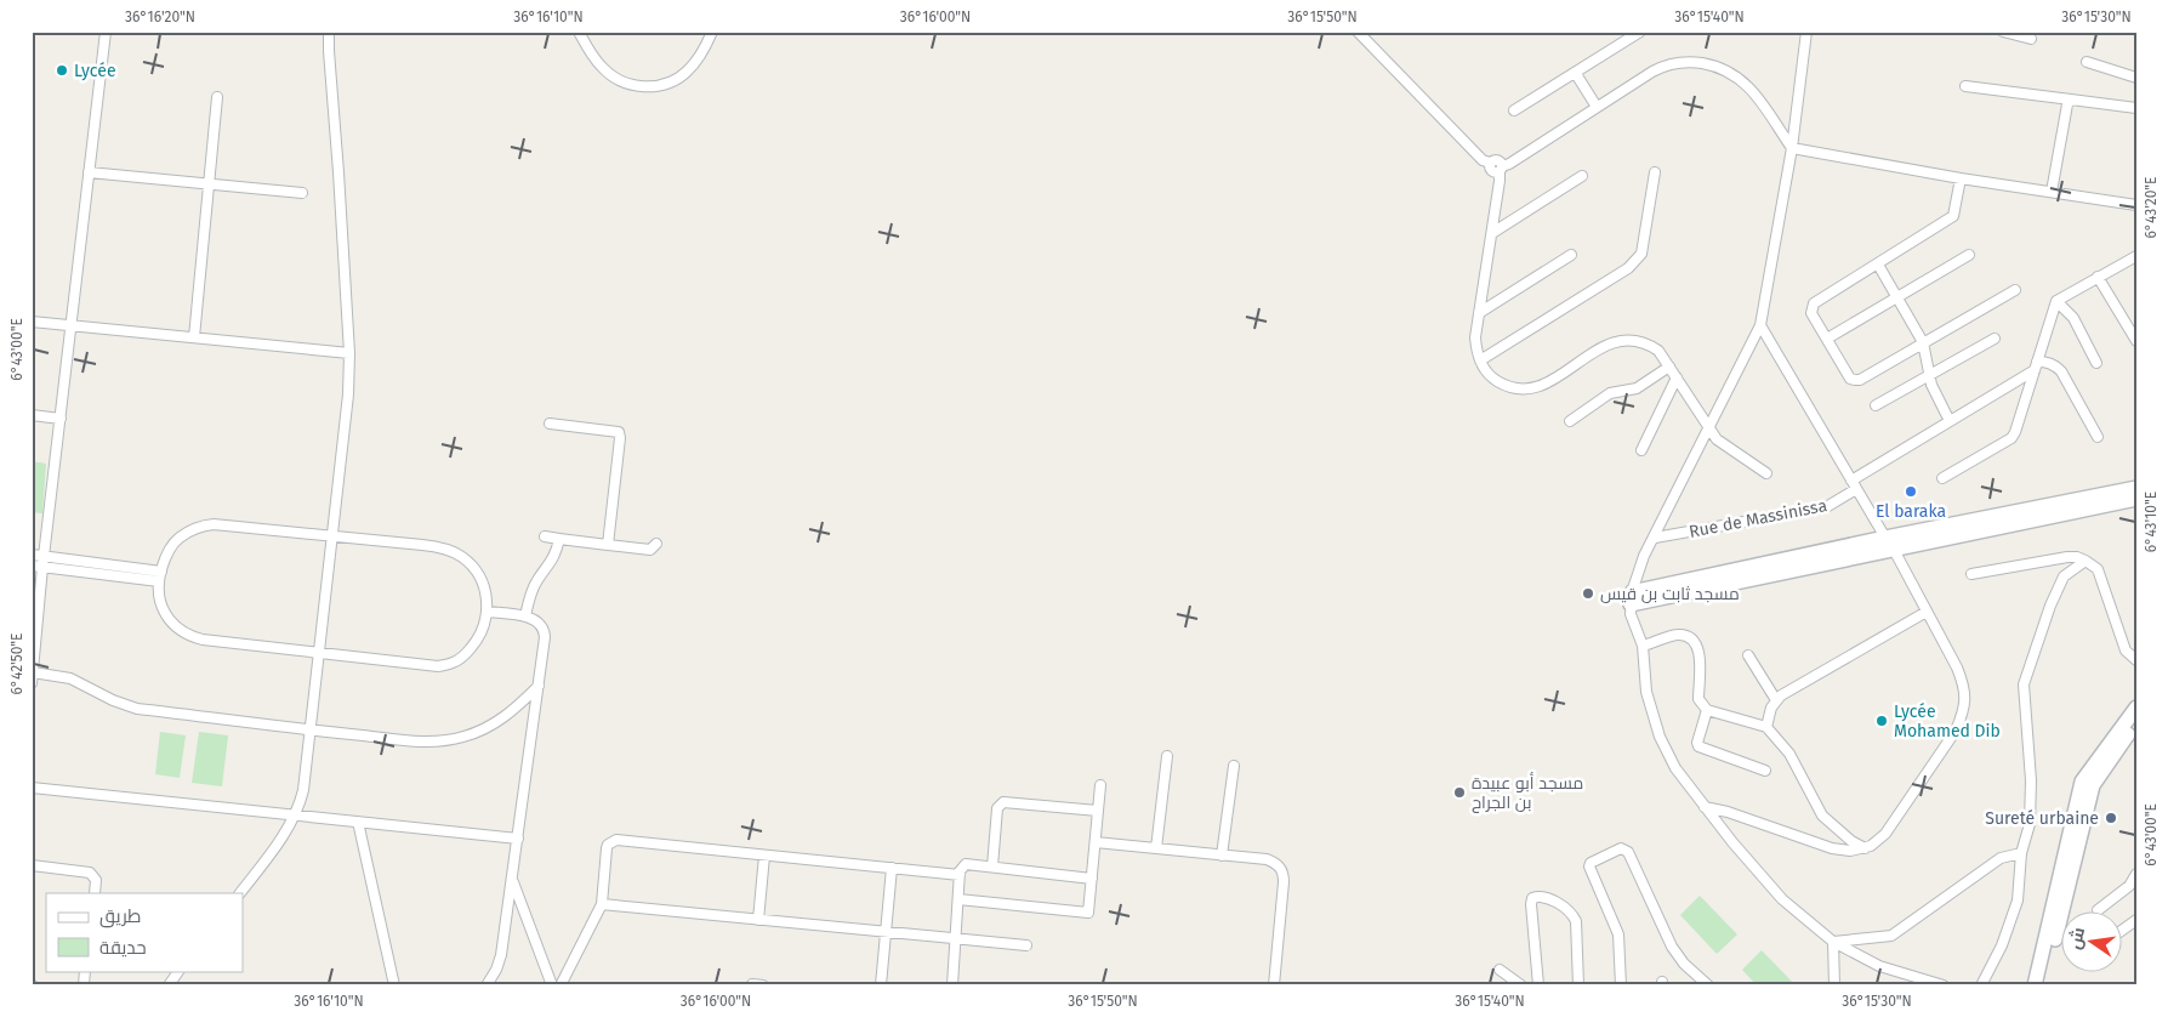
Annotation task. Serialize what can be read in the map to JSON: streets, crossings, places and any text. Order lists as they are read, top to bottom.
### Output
{
  "streets": {
    "street": ["Rue de Massinissa"]
  },
  "places": [
    "Lycée",
    "El baraka",
    "مسجد ثابت بن قيس",
    "Lycée Mohamed Dib",
    "مسجد أبو عبيدة بن الجراح",
    "Sureté urbaine"
  ],
  "legend": ["طريق", "حديقة"],
  "north": "left",
  "coordinates": [
    "36°16'20\"N",
    "36°16'10\"N",
    "36°16'00\"N",
    "36°15'50\"N",
    "36°15'40\"N",
    "36°15'30\"N",
    "6°43'20\"E",
    "6°43'00\"E",
    "6°43'10\"E",
    "6°42'50\"E"
  ]
}
